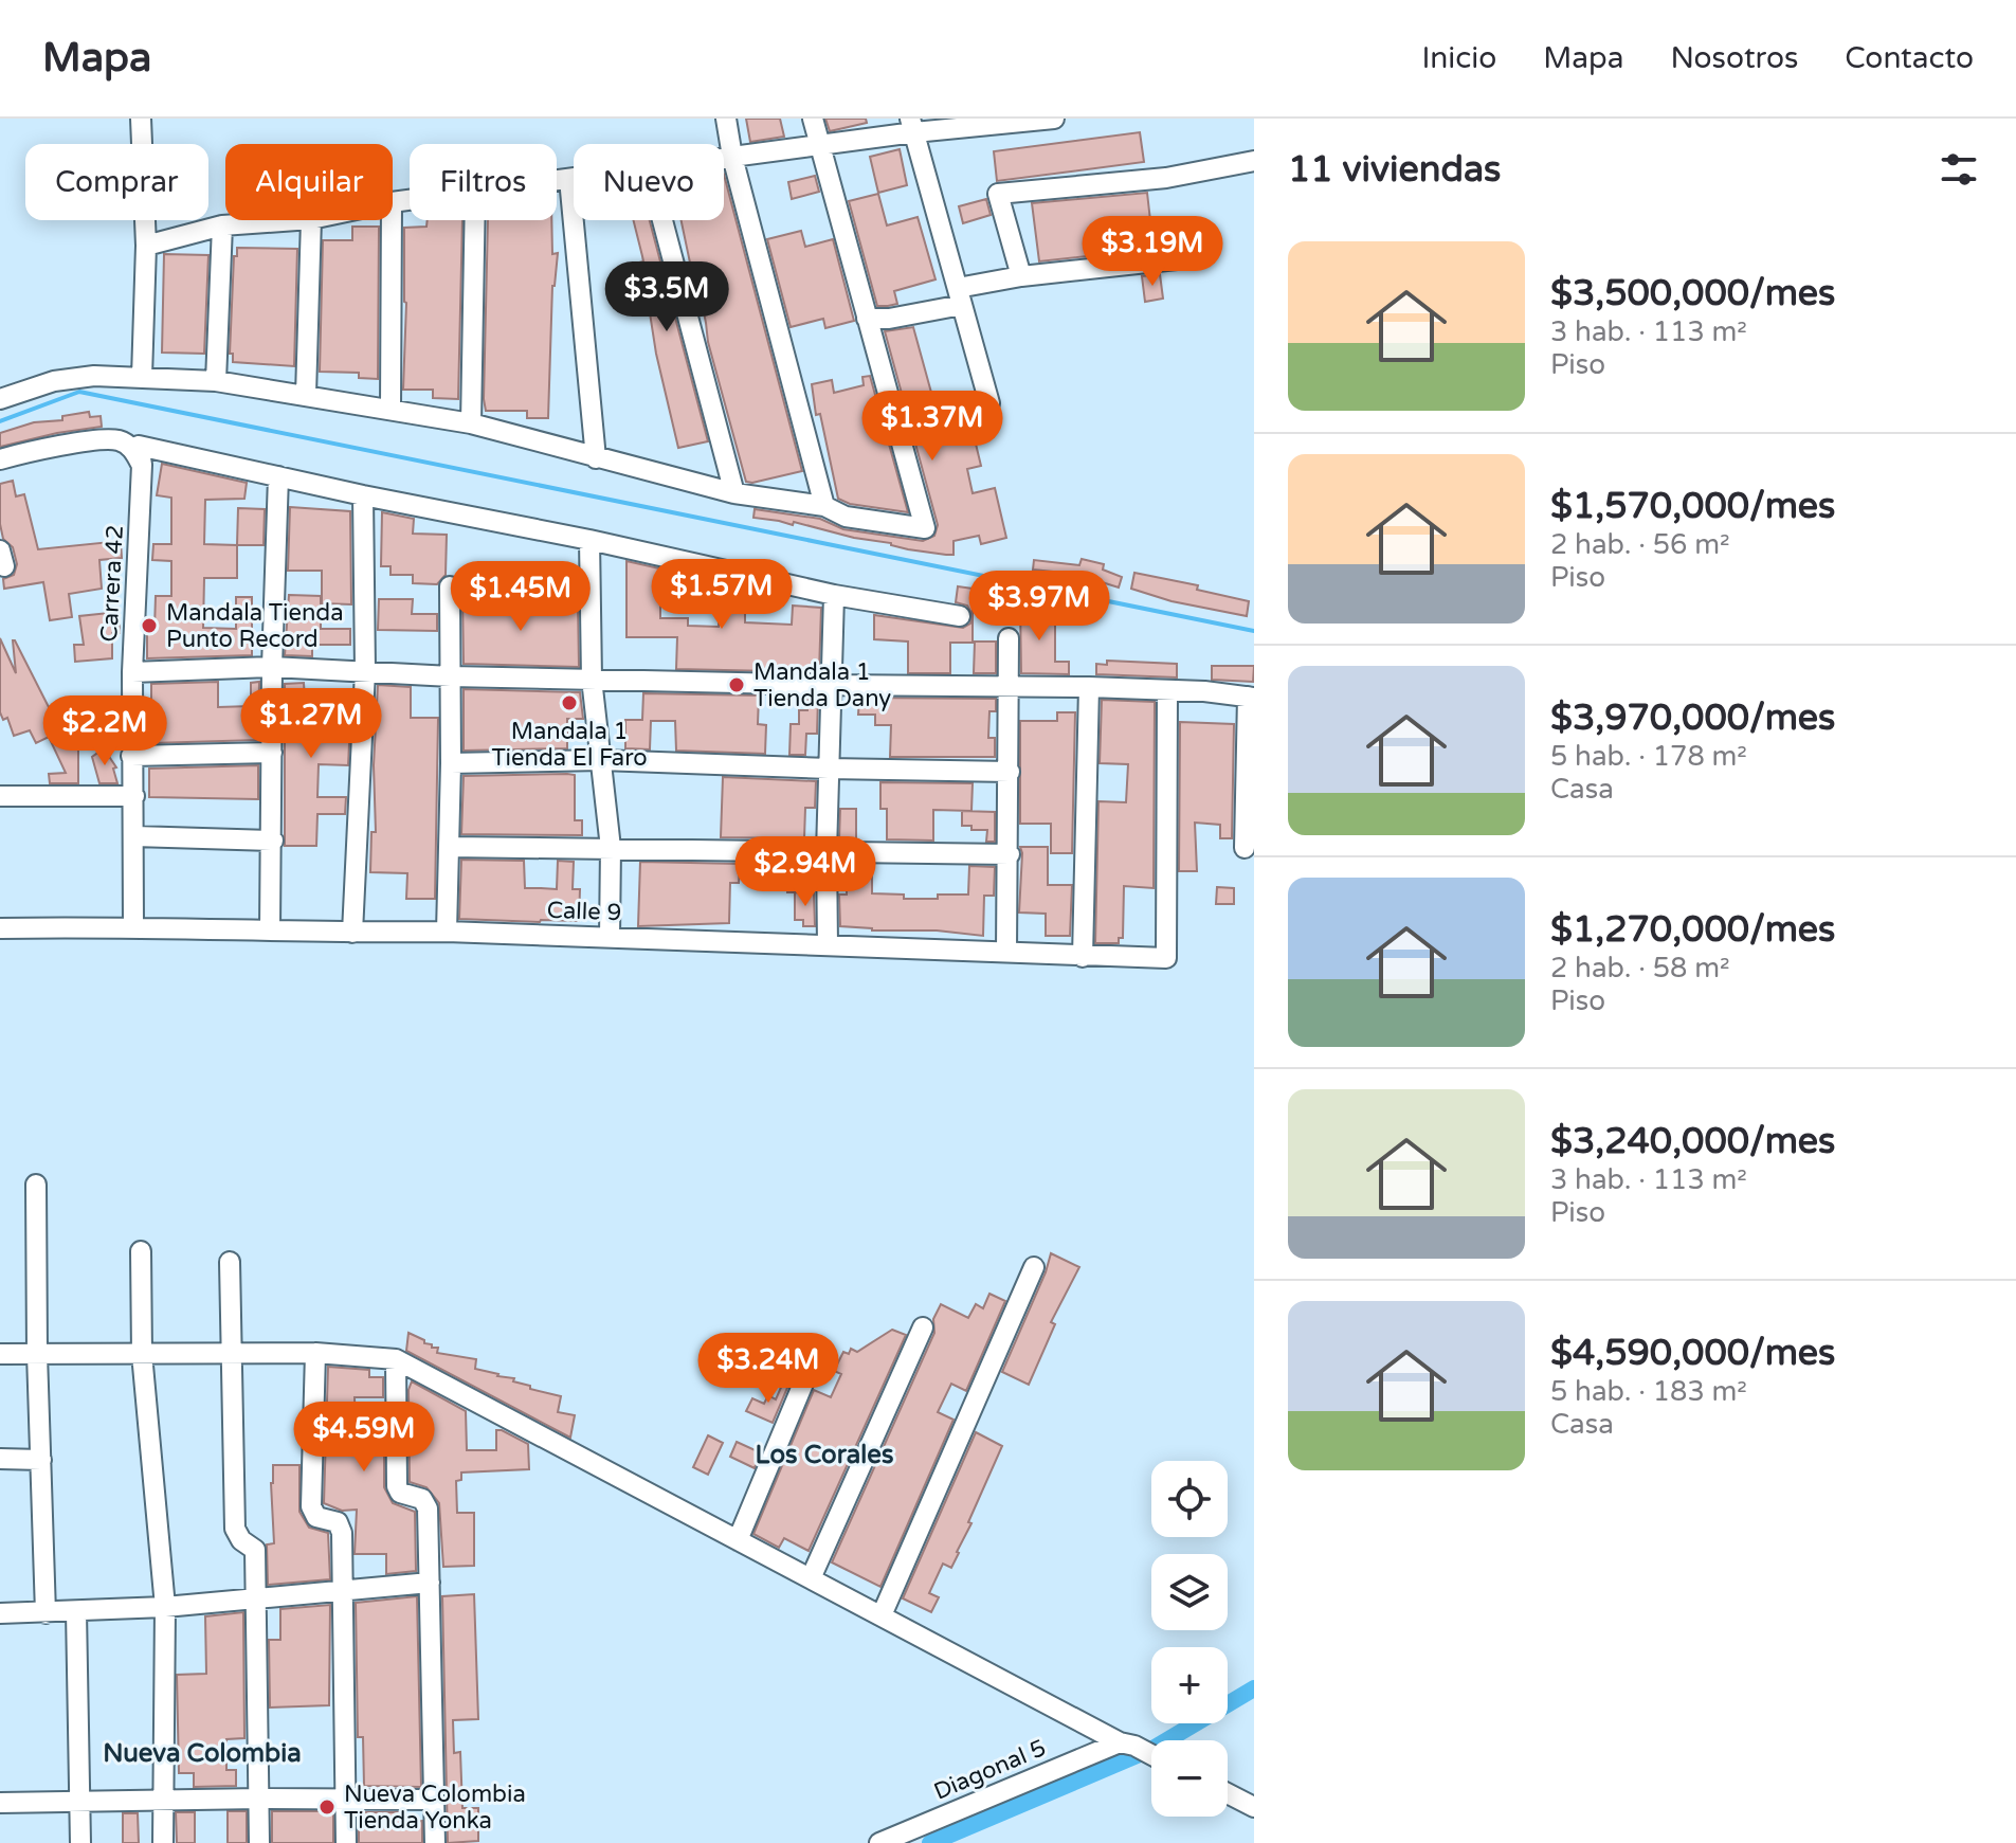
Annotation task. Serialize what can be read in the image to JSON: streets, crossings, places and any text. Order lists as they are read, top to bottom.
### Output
{
  "streets": {
    "street": ["Carrera 42", "Calle 9", "Diagonal 5"]
  },
  "crossings": [
    ["Carrera 42", "Calle 9"]
  ],
  "districts": ["Los Corales", "Nueva Colombia"],
  "places": [
    "Mandala Tienda Punto Record",
    "Mandala 1 Tienda Dany",
    "Mandala 1 Tienda El Faro",
    "Nueva Colombia Tienda Yonka"
  ],
  "page": {
    "header": "Mapa",
    "nav": [
      "Inicio",
      "Mapa",
      "Nosotros",
      "Contacto"
    ],
    "heading": "11 viviendas",
    "chip": [
      "Comprar",
      "Alquilar",
      "Filtros",
      "Nuevo"
    ],
    "price": [
      "$3.19M",
      "$3.5M",
      "$1.37M",
      "$1.57M",
      "$1.45M",
      "$3.97M",
      "$1.27M",
      "$2.2M",
      "$2.94M",
      "$3.24M",
      "$4.59M"
    ],
    "list": [
      {
        "name": "$3,500,000/mes",
        "note": "3 hab. · 113 m² · Piso"
      },
      {
        "name": "$1,570,000/mes",
        "note": "2 hab. · 56 m² · Piso"
      },
      {
        "name": "$3,970,000/mes",
        "note": "5 hab. · 178 m² · Casa"
      },
      {
        "name": "$1,270,000/mes",
        "note": "2 hab. · 58 m² · Piso"
      },
      {
        "name": "$3,240,000/mes",
        "note": "3 hab. · 113 m² · Piso"
      },
      {
        "name": "$4,590,000/mes",
        "note": "5 hab. · 183 m² · Casa"
      }
    ],
    "map_buttons": ["+", "−"]
  }
}
